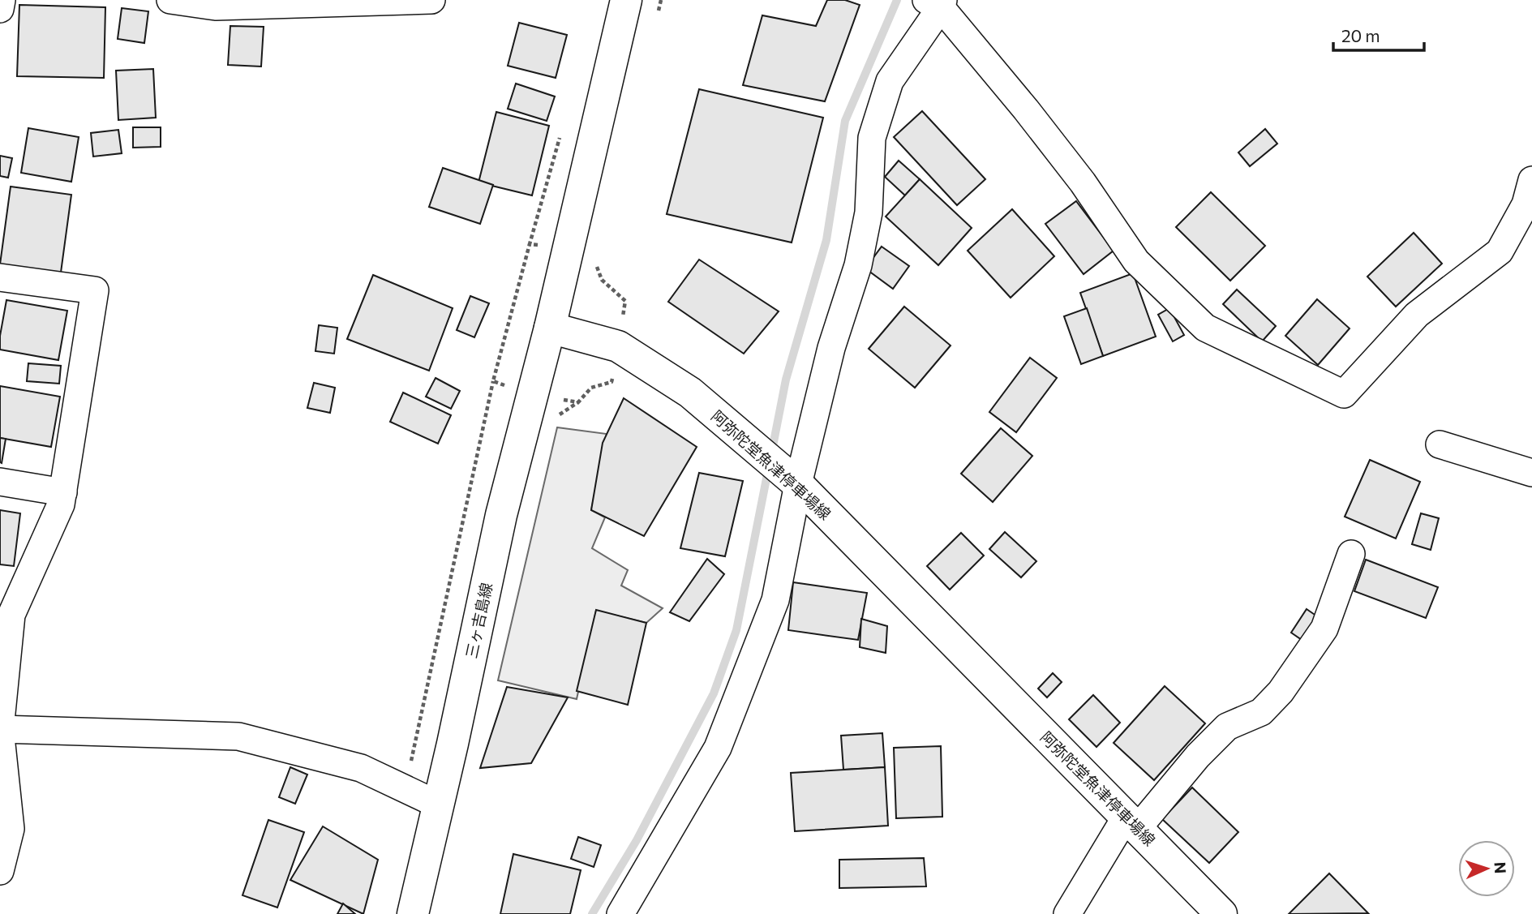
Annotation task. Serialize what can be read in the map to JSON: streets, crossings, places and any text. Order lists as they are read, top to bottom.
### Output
{
  "streets": {
    "main road": ["阿弥陀堂魚津停車場線", "三ヶ吉島線"]
  },
  "crossings": [
    ["阿弥陀堂魚津停車場線", "三ヶ吉島線"]
  ],
  "scale_bar": "20 m",
  "north": "right"
}
